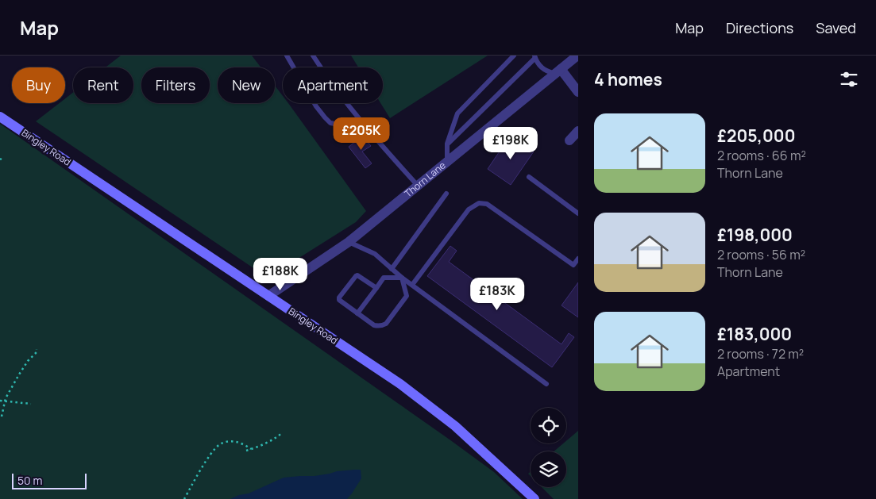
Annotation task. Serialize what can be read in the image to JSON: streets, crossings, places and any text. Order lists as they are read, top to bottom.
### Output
{
  "streets": {
    "main road": ["Bingley Road"],
    "street": ["Thorn Lane"]
  },
  "crossings": [
    ["Bingley Road", "Thorn Lane"]
  ],
  "scale_bar": "50 m",
  "page": {
    "header": "Map",
    "nav": ["Map", "Directions", "Saved"],
    "heading": "4 homes",
    "chip": [
      "Buy",
      "Rent",
      "Filters",
      "New",
      "Apartment"
    ],
    "list": [
      {
        "name": "£205,000",
        "note": "2 rooms · 66 m² · Thorn Lane"
      },
      {
        "name": "£198,000",
        "note": "2 rooms · 56 m² · Thorn Lane"
      },
      {
        "name": "£183,000",
        "note": "2 rooms · 72 m² · Apartment"
      }
    ],
    "price": [
      "£205K",
      "£198K",
      "£188K",
      "£183K"
    ],
    "scale": "50 m"
  }
}
